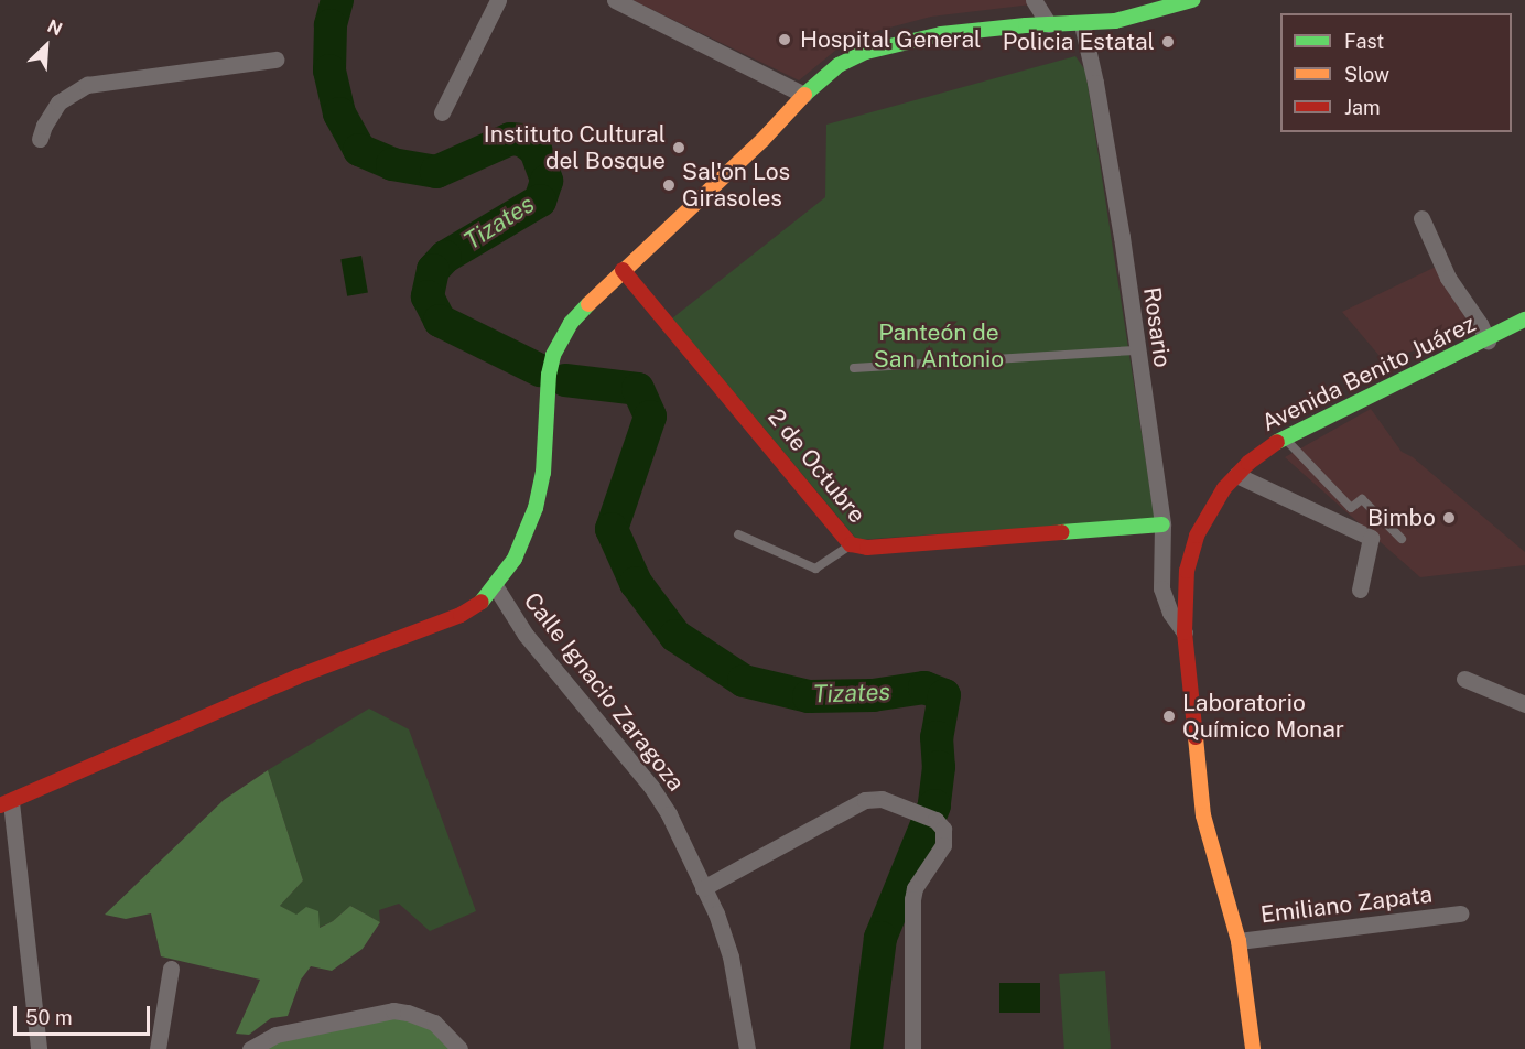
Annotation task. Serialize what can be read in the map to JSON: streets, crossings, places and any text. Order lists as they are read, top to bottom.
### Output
{
  "streets": {
    "street": [
      "Rosario",
      "Avenida Benito Juárez",
      "2 de Octubre",
      "Calle Ignacio Zaragoza",
      "Emiliano Zapata"
    ]
  },
  "crossings": [
    ["Rosario", "Avenida Benito Juárez"],
    ["Rosario", "2 de Octubre"],
    ["Avenida Benito Juárez", "Emiliano Zapata"]
  ],
  "water": ["Tizates"],
  "parks": ["Panteón de San Antonio"],
  "places": [
    "Hospital General",
    "Policia Estatal",
    "Instituto Cultural del Bosque",
    "Sal'on Los Girasoles",
    "Bimbo",
    "Laboratorio Químico Monar"
  ],
  "legend": ["Fast", "Slow", "Jam"],
  "scale_bar": "50 m",
  "north": "top right"
}
